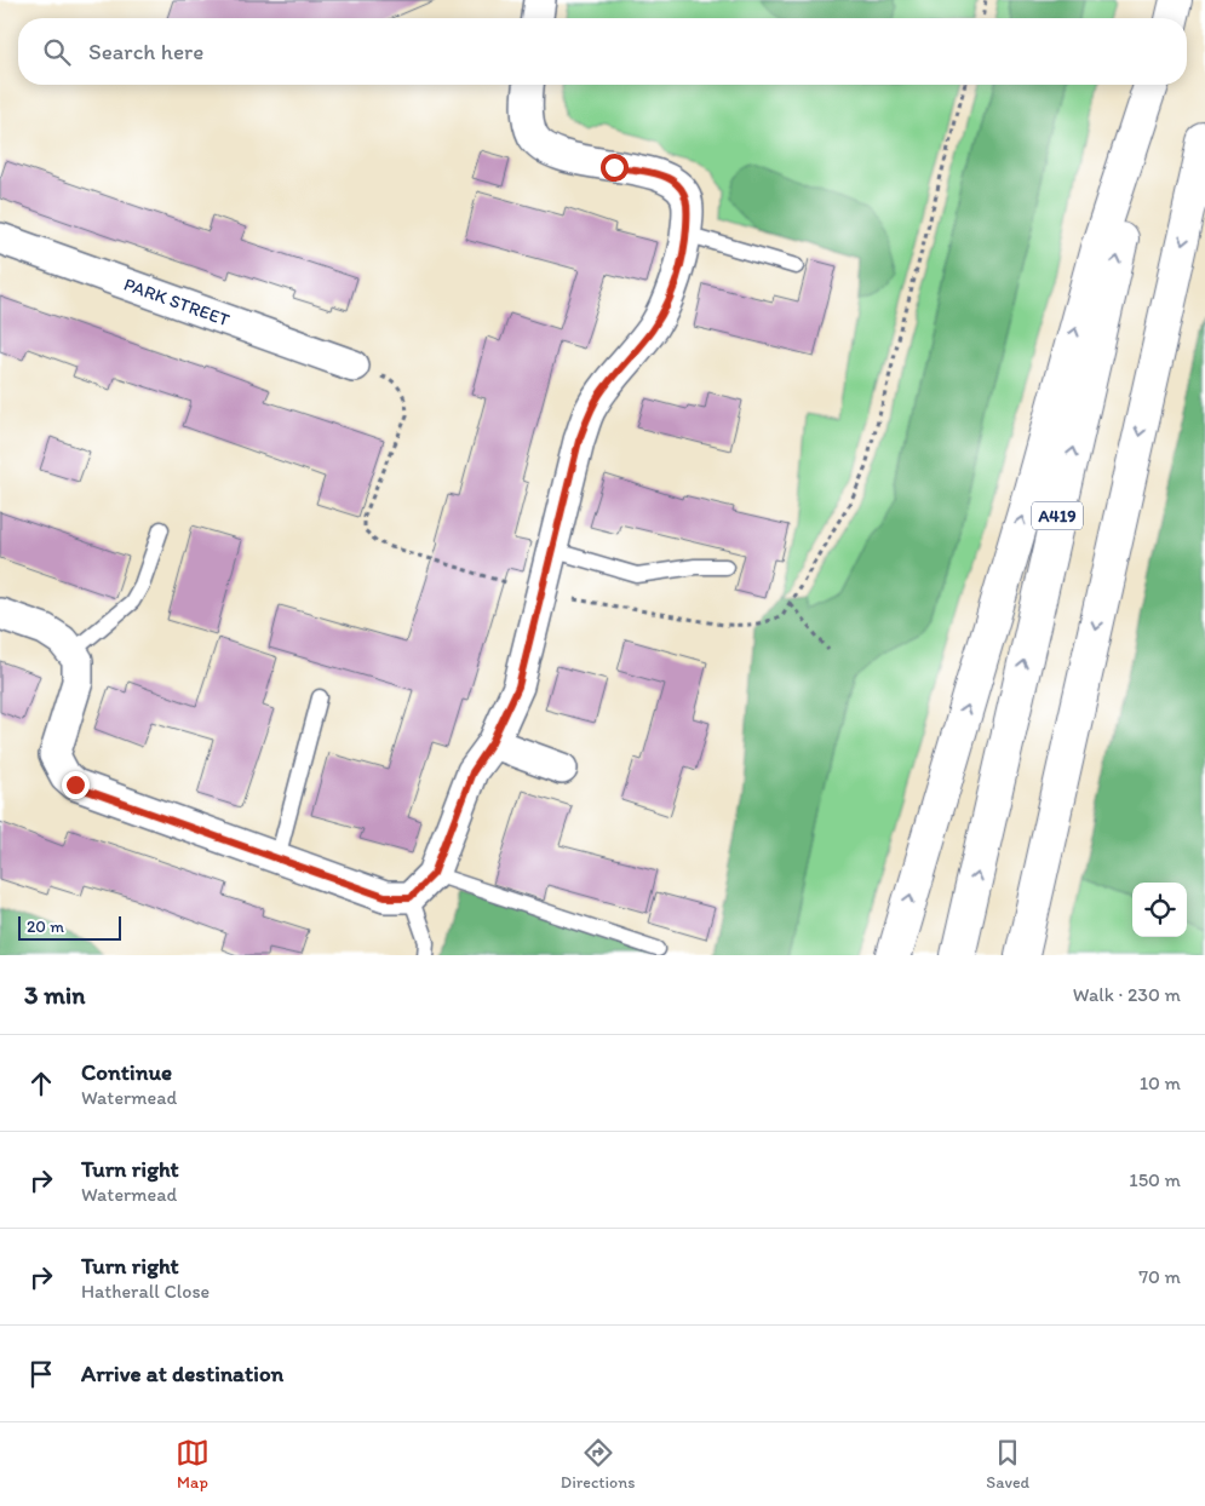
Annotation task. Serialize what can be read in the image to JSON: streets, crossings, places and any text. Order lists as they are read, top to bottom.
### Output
{
  "streets": {
    "highway": ["A419"],
    "street": ["PARK STREET"]
  },
  "scale_bar": "20 m",
  "page": {
    "search": "Search here",
    "scale": "20 m",
    "heading": ["3 min", "Walk · 230 m"],
    "list": [
      ["Continue", "Watermead", "10 m"],
      ["Turn right", "Watermead", "150 m"],
      ["Turn right", "Hatherall Close", "70 m"],
      "Arrive at destination"
    ],
    "nav": ["Map", "Directions", "Saved"]
  }
}
